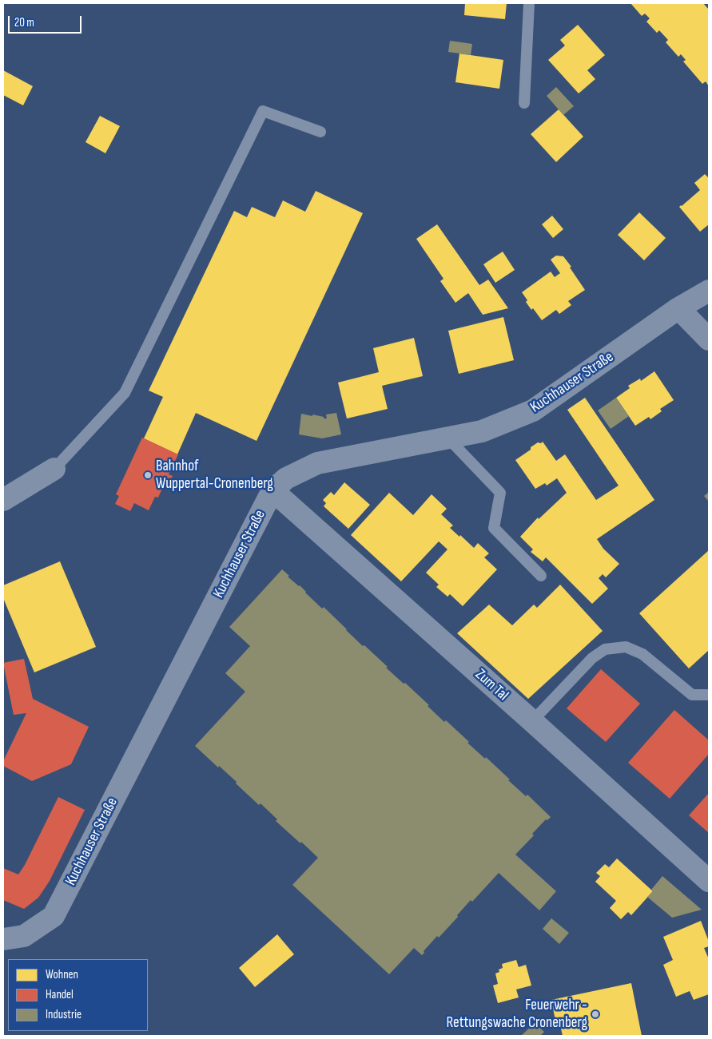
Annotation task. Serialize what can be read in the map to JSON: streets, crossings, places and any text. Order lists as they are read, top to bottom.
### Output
{
  "streets": {
    "street": ["Kuchhauser Straße", "Zum Tal"]
  },
  "crossings": [
    ["Kuchhauser Straße", "Zum Tal"]
  ],
  "places": ["Bahnhof Wuppertal-Cronenberg", "Feuerwehr - Rettungswache Cronenberg"],
  "legend": ["Wohnen", "Handel", "Industrie"],
  "scale_bar": "20 m"
}
